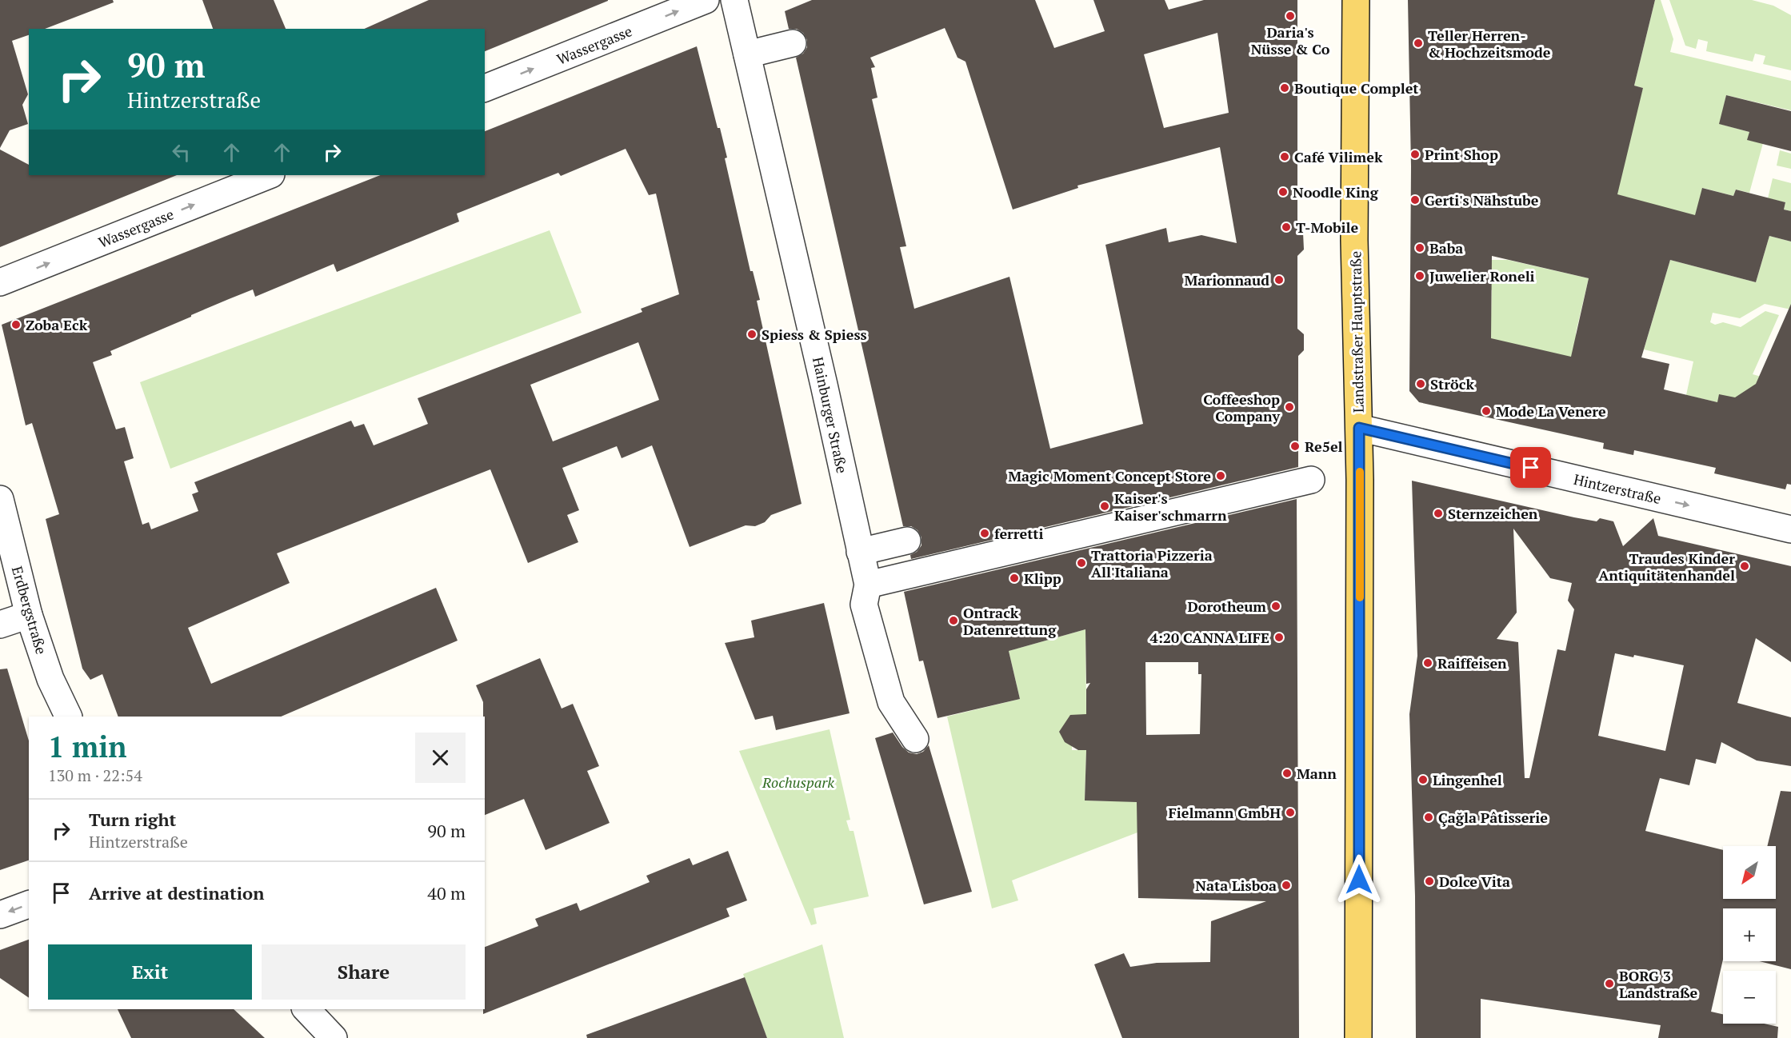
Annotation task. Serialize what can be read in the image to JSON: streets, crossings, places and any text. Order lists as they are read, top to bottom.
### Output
{
  "streets": {
    "main road": ["Landstraßer Hauptstraße"],
    "street": [
      "Wassergasse",
      "Hainburger Straße",
      "Hintzerstraße",
      "Erdbergstraße"
    ]
  },
  "crossings": [
    ["Landstraßer Hauptstraße", "Hintzerstraße"]
  ],
  "one_way": ["Wassergasse", "Hintzerstraße"],
  "parks": ["Rochuspark"],
  "places": [
    "Daria's Nüsse & Co",
    "Teller Herren- & Hochzeitsmode",
    "Boutique Complet",
    "Print Shop",
    "Café Vilimek",
    "Noodle King",
    "Gerti's Nähstube",
    "T-Mobile",
    "Baba",
    "Juwelier Roneli",
    "Marionnaud",
    "Zoba Eck",
    "Spiess & Spiess",
    "Ströck",
    "Coffeeshop Company",
    "Mode La Venere",
    "Re5el",
    "Magic Moment Concept Store",
    "Kaiser's Kaiser'schmarrn",
    "Sternzeichen",
    "ferretti",
    "Trattoria Pizzeria All'Italiana",
    "Traudes Kinder Antiquitätenhandel",
    "Klipp",
    "Dorotheum",
    "Ontrack Datenrettung",
    "4:20 CANNA LIFE",
    "Raiffeisen",
    "Mann",
    "Lingenhel",
    "Fielmann GmbH",
    "Çağla Pâtisserie",
    "Dolce Vita",
    "Nata Lisboa",
    "BORG 3 Landstraße"
  ],
  "north": "bottom left",
  "page": {
    "turn": ["90 m", "Hintzerstraße"],
    "heading": ["1 min", "130 m · 22:54"],
    "list": [
      {
        "name": "Turn right",
        "note": "Hintzerstraße",
        "value": "90 m"
      },
      {
        "name": "Arrive at destination",
        "value": "40 m"
      }
    ],
    "map_buttons": ["+", "−"],
    "buttons": ["Exit", "Share"]
  }
}
